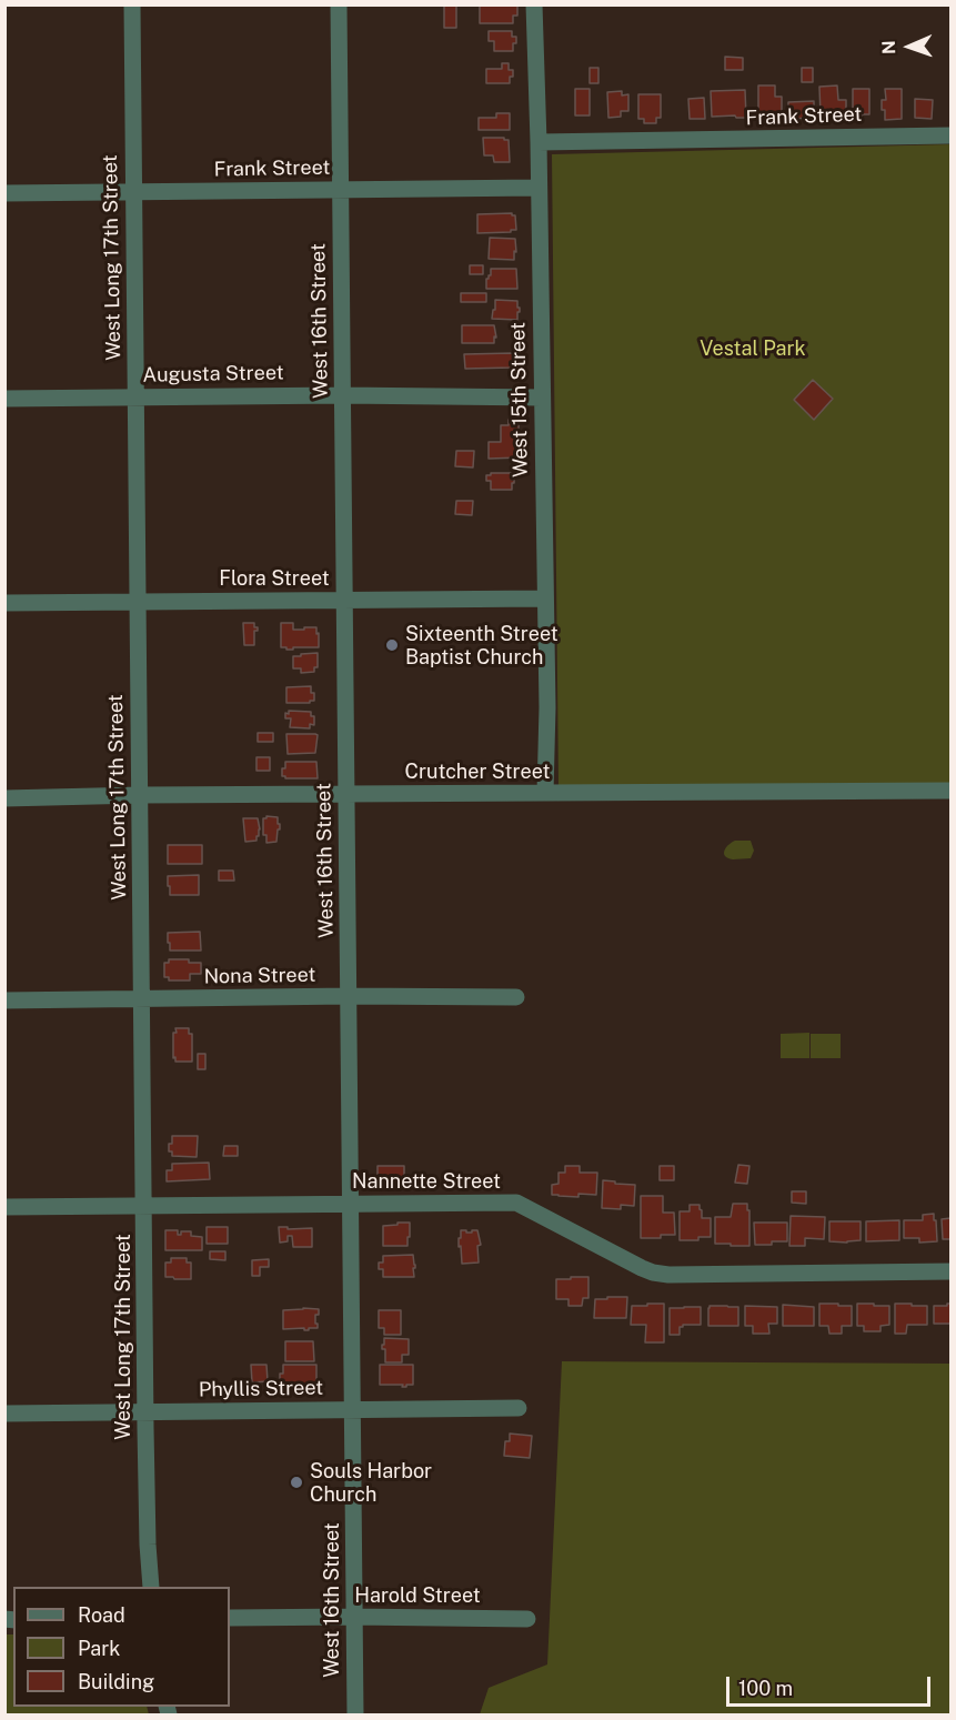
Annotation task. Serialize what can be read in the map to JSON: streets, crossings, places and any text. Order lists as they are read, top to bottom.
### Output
{
  "streets": {
    "street": [
      "Frank Street",
      "West Long 17th Street",
      "West 16th Street",
      "Augusta Street",
      "West 15th Street",
      "Flora Street",
      "Crutcher Street",
      "Nona Street",
      "Nannette Street",
      "Phyllis Street",
      "Harold Street"
    ]
  },
  "crossings": [
    ["Frank Street", "West Long 17th Street"],
    ["Frank Street", "West 16th Street"],
    ["Frank Street", "West 15th Street"],
    ["West Long 17th Street", "Augusta Street"],
    ["West Long 17th Street", "Flora Street"],
    ["West Long 17th Street", "Crutcher Street"],
    ["West Long 17th Street", "Nona Street"],
    ["West Long 17th Street", "Nannette Street"],
    ["West Long 17th Street", "Phyllis Street"],
    ["West 16th Street", "Augusta Street"],
    ["West 16th Street", "Flora Street"],
    ["West 16th Street", "Crutcher Street"],
    ["West 16th Street", "Nona Street"],
    ["West 16th Street", "Nannette Street"],
    ["West 16th Street", "Phyllis Street"],
    ["West 16th Street", "Harold Street"],
    ["Augusta Street", "West 15th Street"],
    ["West 15th Street", "Flora Street"],
    ["West 15th Street", "Crutcher Street"]
  ],
  "parks": ["Vestal Park"],
  "places": ["Sixteenth Street Baptist Church", "Souls Harbor Church"],
  "legend": ["Road", "Park", "Building"],
  "scale_bar": "100 m",
  "north": "left"
}
